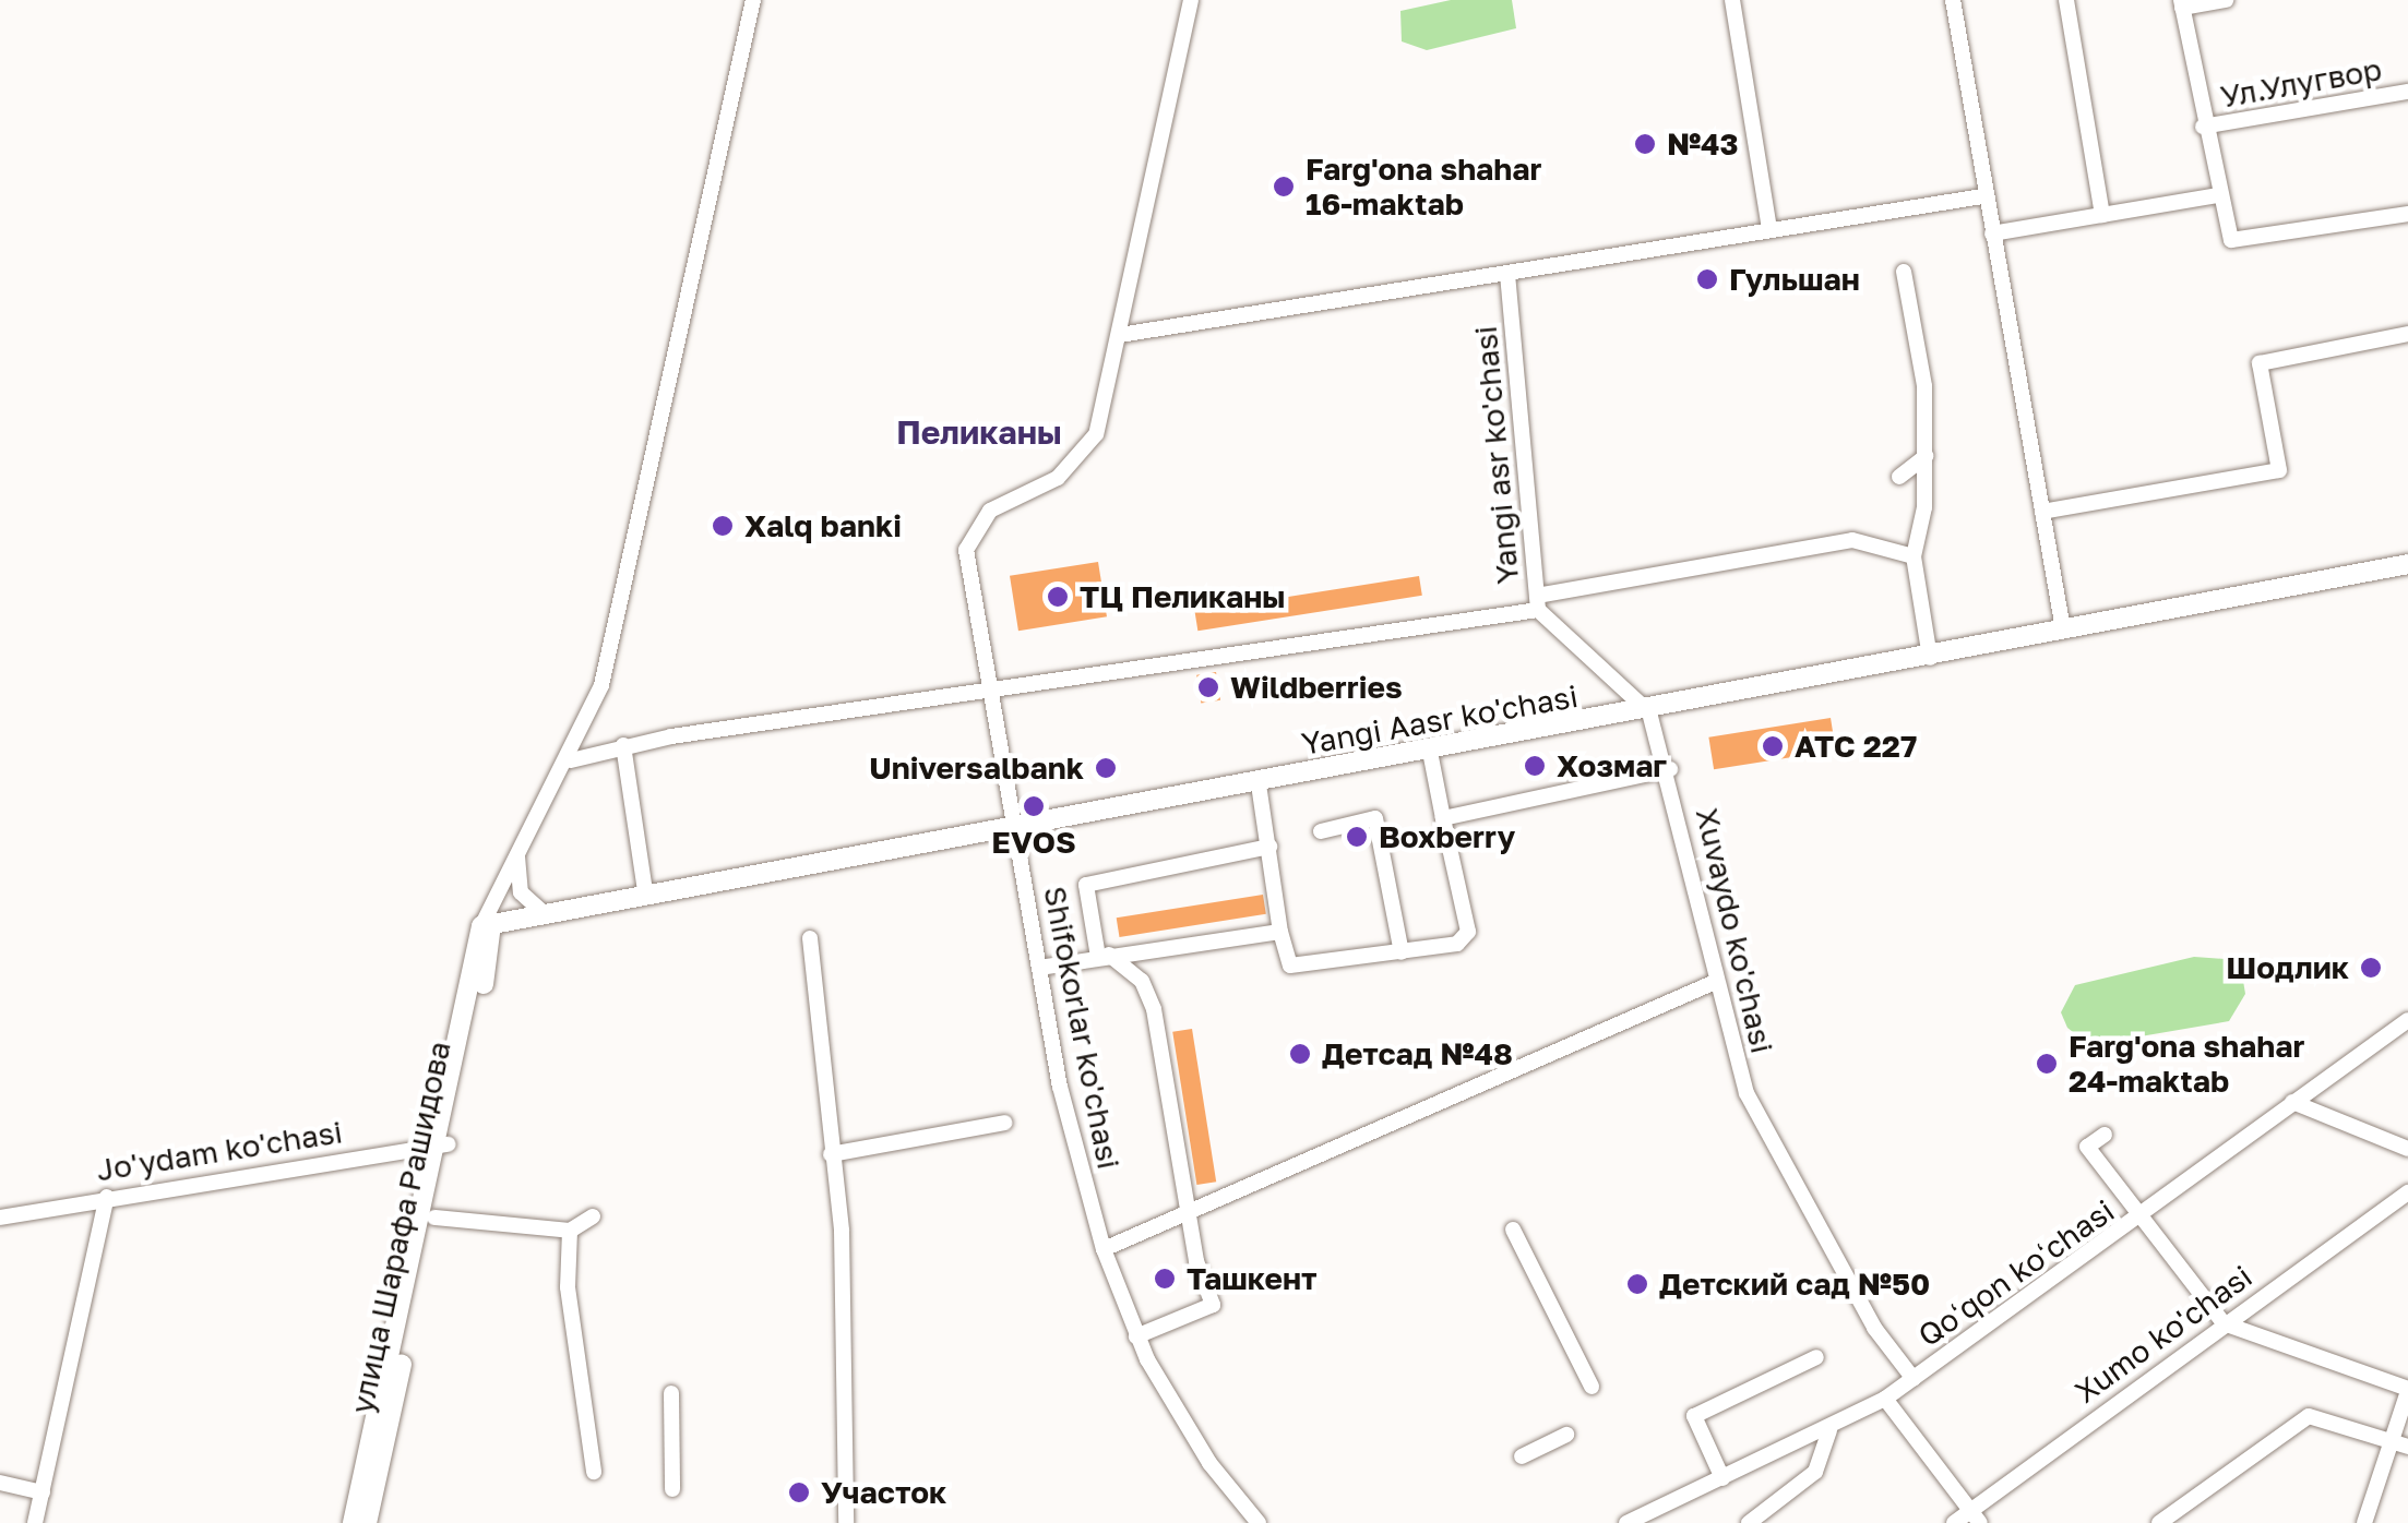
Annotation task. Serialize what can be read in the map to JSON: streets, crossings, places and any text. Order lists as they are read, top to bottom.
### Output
{
  "streets": {
    "main road": ["Yangi Aasr ko'chasi", "улица Шарафа Рашидова"],
    "street": [
      "Ул.Улугвор",
      "Yangi asr ko'chasi",
      "Xuvaydo ko'chasi",
      "Shifokorlar ko'chasi",
      "Jo'ydam ko'chasi",
      "Qoʻqon koʻchasi",
      "Xumo ko'chasi"
    ]
  },
  "crossings": [
    ["Yangi asr ko'chasi", "Yangi Aasr ko'chasi"],
    ["Yangi asr ko'chasi", "Xuvaydo ko'chasi"],
    ["Yangi Aasr ko'chasi", "Xuvaydo ko'chasi"],
    ["Yangi Aasr ko'chasi", "Shifokorlar ko'chasi"],
    ["Yangi Aasr ko'chasi", "улица Шарафа Рашидова"],
    ["Xuvaydo ko'chasi", "Qoʻqon koʻchasi"],
    ["Jo'ydam ko'chasi", "улица Шарафа Рашидова"]
  ],
  "districts": ["Пеликаны"],
  "places": [
    "№43",
    "Farg'ona shahar 16-maktab",
    "Гульшан",
    "Xalq banki",
    "ТЦ Пеликаны",
    "Wildberries",
    "АТС 227",
    "Хозмаг",
    "Universalbank",
    "EVOS",
    "Boxberry",
    "Шодлик",
    "Детсад №48",
    "Farg'ona shahar 24-maktab",
    "Ташкент",
    "Детский сад №50",
    "Участок"
  ]
}
